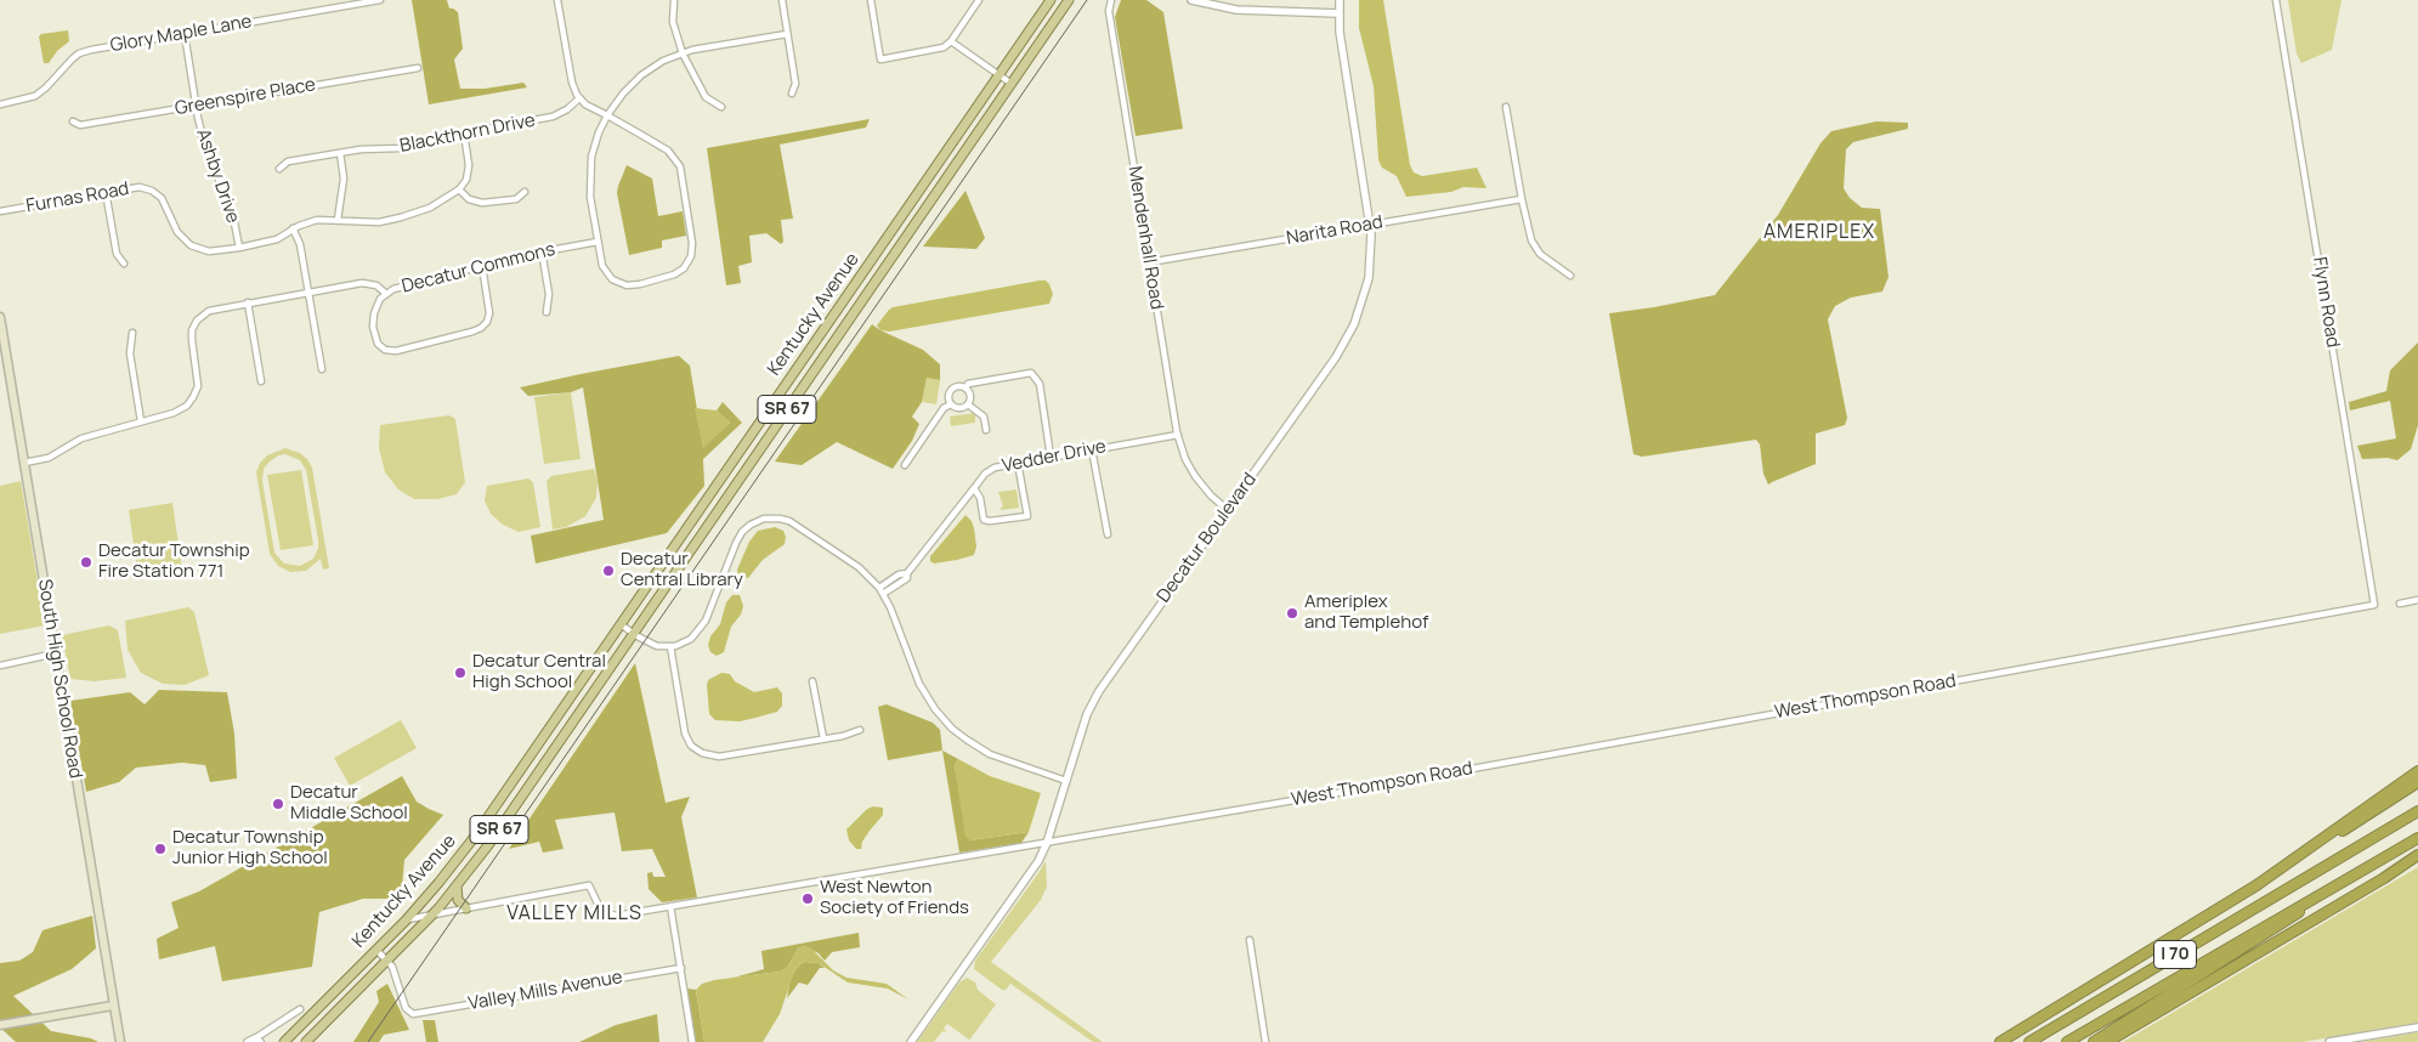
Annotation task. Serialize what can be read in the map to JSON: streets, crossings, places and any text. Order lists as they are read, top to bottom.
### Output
{
  "streets": {
    "highway": ["I 70"],
    "main road": ["Kentucky Avenue", "SR 67", "South High School Road"],
    "street": [
      "Glory Maple Lane",
      "Greenspire Place",
      "Blackthorn Drive",
      "Ashby Drive",
      "Furnas Road",
      "Narita Road",
      "Mendenhall Road",
      "Decatur Commons",
      "Flynn Road",
      "Vedder Drive",
      "Decatur Boulevard",
      "West Thompson Road",
      "Valley Mills Avenue"
    ]
  },
  "crossings": [
    ["Glory Maple Lane", "Ashby Drive"],
    ["Greenspire Place", "Ashby Drive"],
    ["Ashby Drive", "Furnas Road"],
    ["Narita Road", "Mendenhall Road"],
    ["Narita Road", "Decatur Boulevard"],
    ["Mendenhall Road", "Vedder Drive"],
    ["Mendenhall Road", "Decatur Boulevard"],
    ["Decatur Commons", "South High School Road"],
    ["Flynn Road", "West Thompson Road"],
    ["Kentucky Avenue", "West Thompson Road"],
    ["Kentucky Avenue", "Valley Mills Avenue"],
    ["Decatur Boulevard", "West Thompson Road"]
  ],
  "districts": ["AMERIPLEX", "VALLEY MILLS"],
  "places": [
    "Decatur Township Fire Station 771",
    "Decatur Central Library",
    "Ameriplex and Templehof",
    "Decatur Central High School",
    "Decatur Middle School",
    "Decatur Township Junior High School",
    "West Newton Society of Friends"
  ]
}
